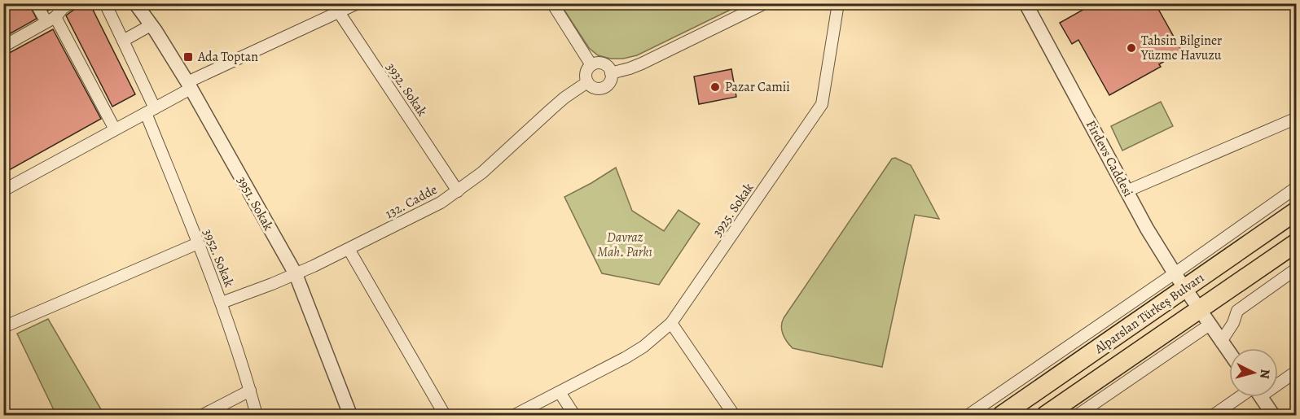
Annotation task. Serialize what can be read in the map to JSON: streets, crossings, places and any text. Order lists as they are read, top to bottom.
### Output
{
  "streets": {
    "highway": ["Alparslan Türkeş Bulvarı"],
    "street": [
      "3932. Sokak",
      "Firdevs Caddesi",
      "132. Cadde",
      "3951. Sokak",
      "3925. Sokak",
      "3952. Sokak"
    ]
  },
  "crossings": [
    ["3932. Sokak", "132. Cadde"],
    ["Firdevs Caddesi", "Alparslan Türkeş Bulvarı"],
    ["132. Cadde", "3951. Sokak"],
    ["132. Cadde", "3952. Sokak"]
  ],
  "parks": ["Davraz Mah. Parkı"],
  "places": {
    "other": ["Tahsin Bilginer Yüzme Havuzu", "Pazar Camii"],
    "transit": ["Ada Toptan"]
  },
  "north": "right"
}
